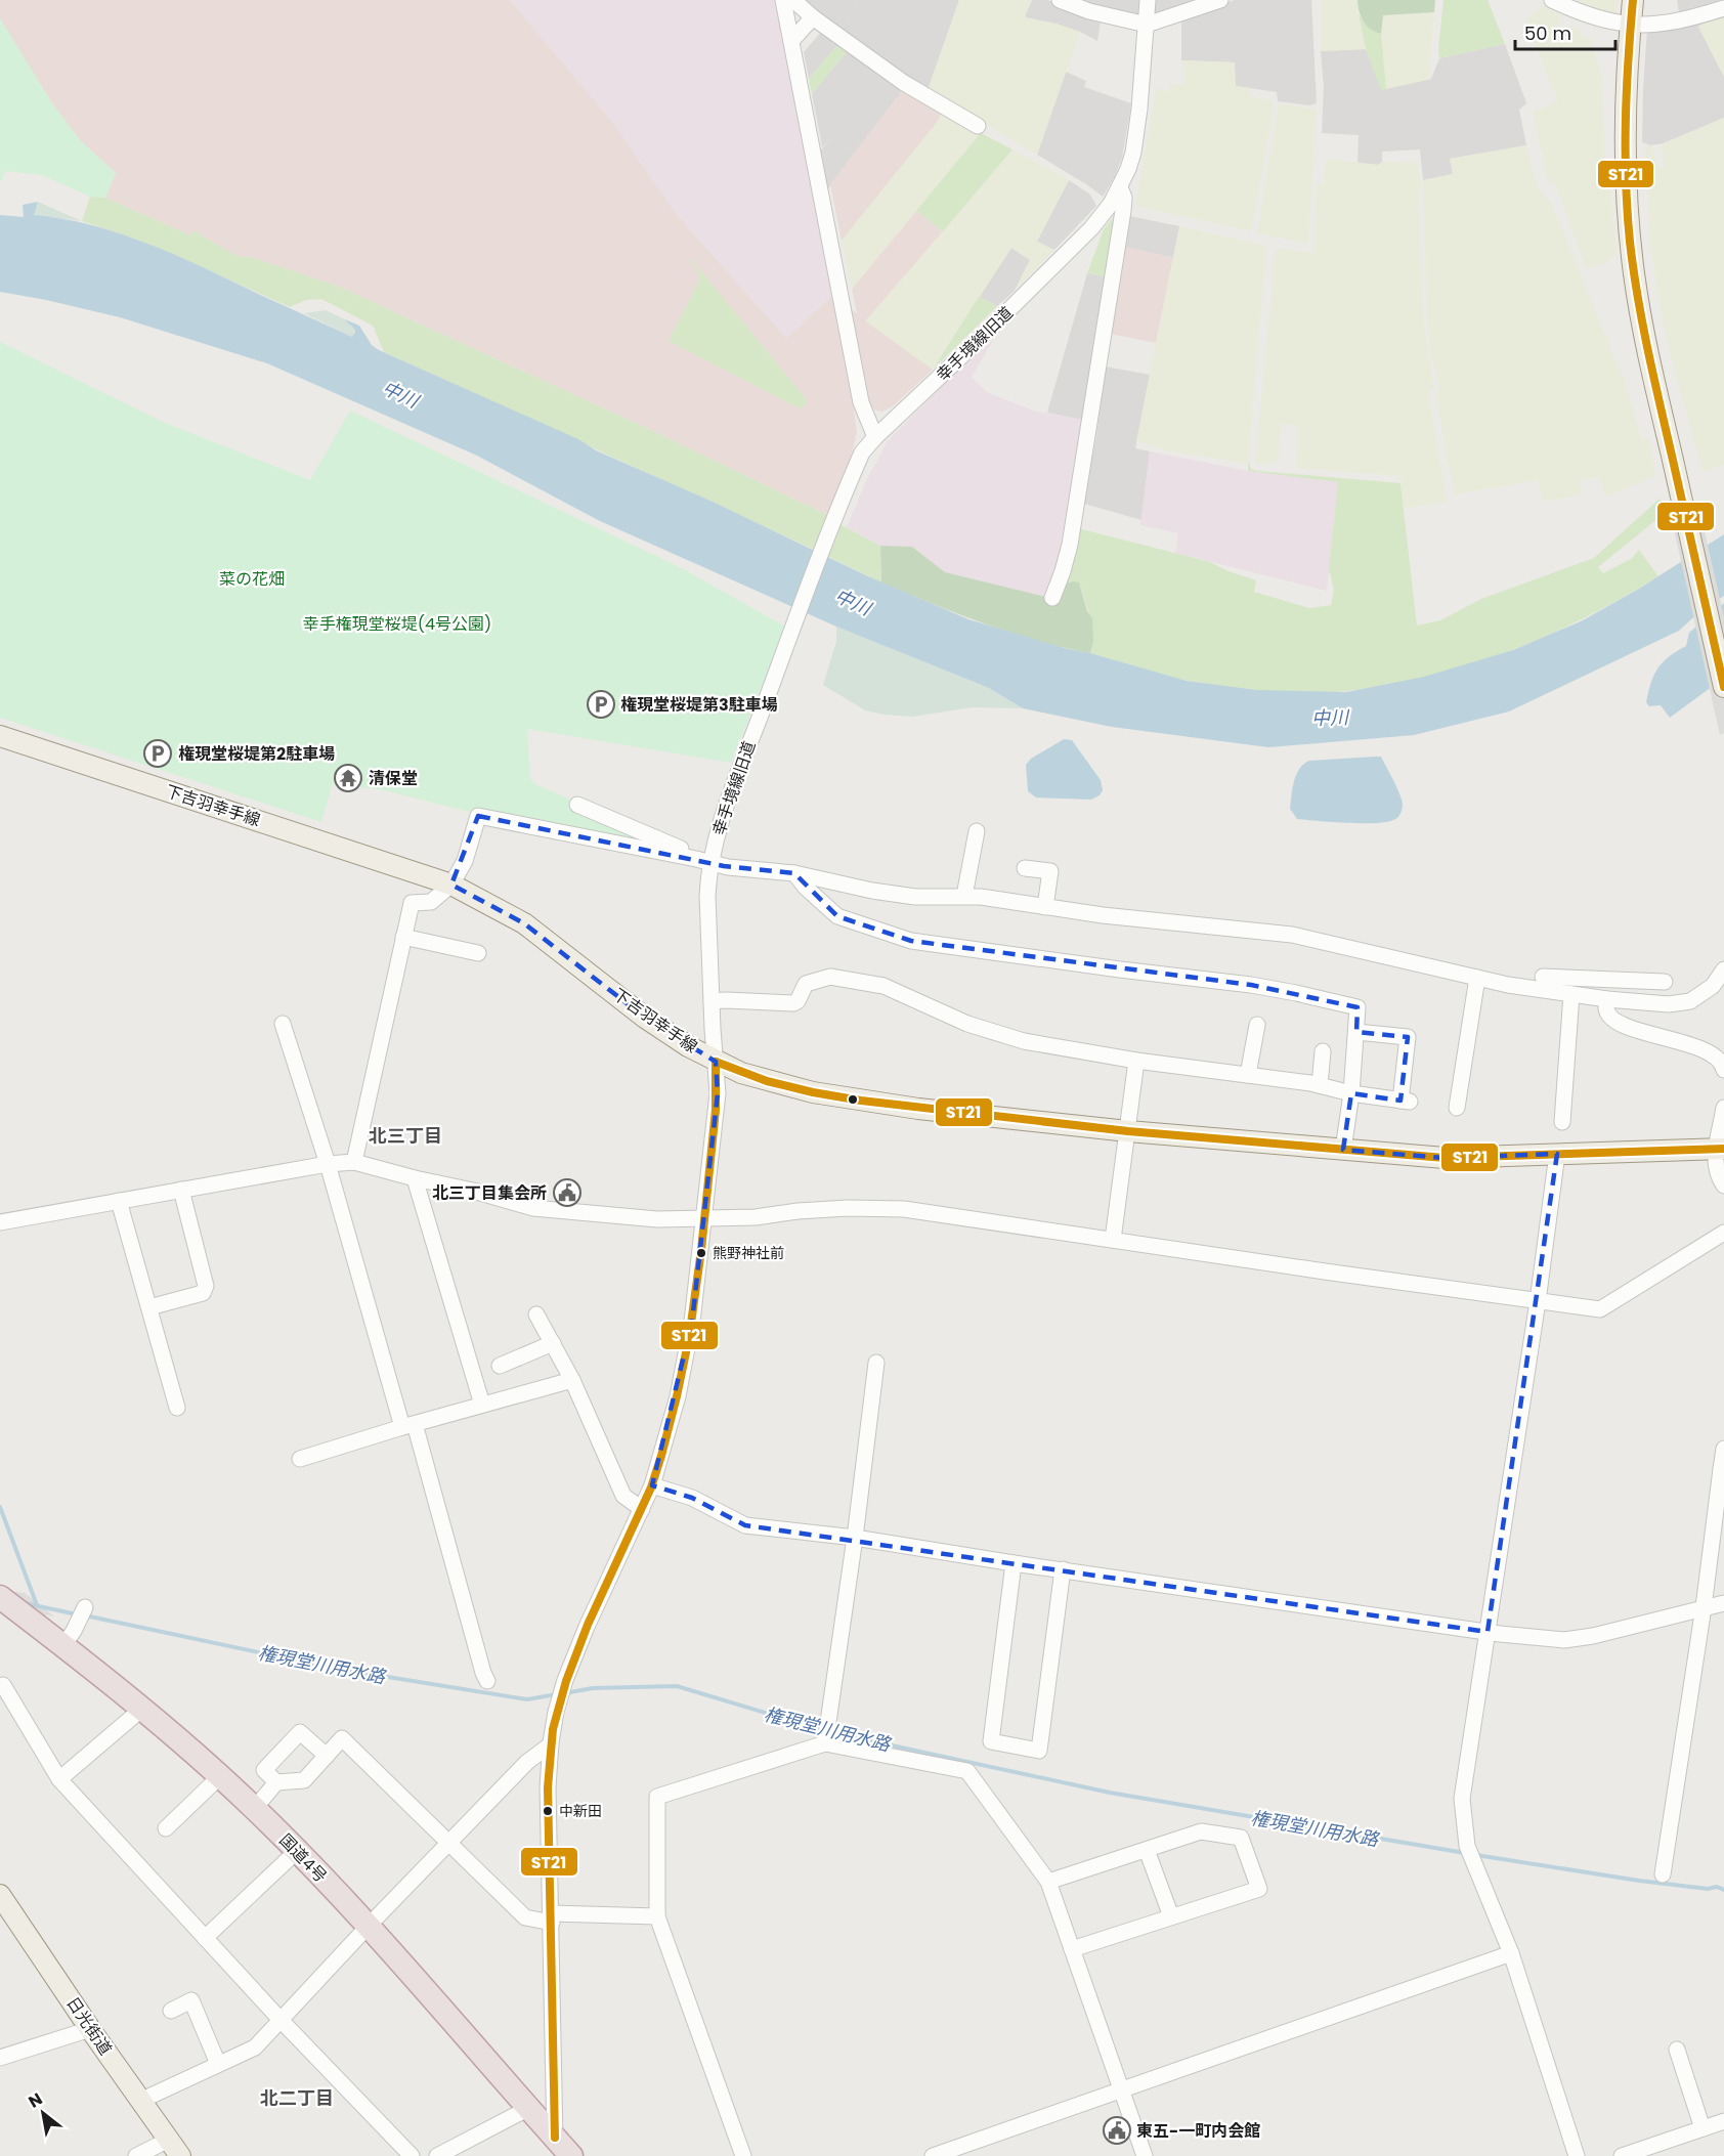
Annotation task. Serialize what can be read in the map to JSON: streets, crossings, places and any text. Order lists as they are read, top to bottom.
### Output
{
  "streets": {
    "highway": ["国道4号"],
    "main road": ["下吉羽幸手線", "日光街道"],
    "street": ["幸手境線旧道"]
  },
  "crossings": [
    ["幸手境線旧道", "下吉羽幸手線"]
  ],
  "districts": ["北三丁目", "北二丁目"],
  "water": ["中川", "権現堂川用水路"],
  "parks": ["菜の花畑", "幸手権現堂桜堤(4号公園)"],
  "places": {
    "parking": ["権現堂桜堤第3駐車場", "権現堂桜堤第2駐車場"],
    "temple": ["清保堂"],
    "public building": ["北三丁目集会所", "東五-一町内会館"],
    "other": ["熊野神社前", "中新田"]
  },
  "lines": ["transit line ST21"],
  "scale_bar": "50 m",
  "north": "top left"
}
